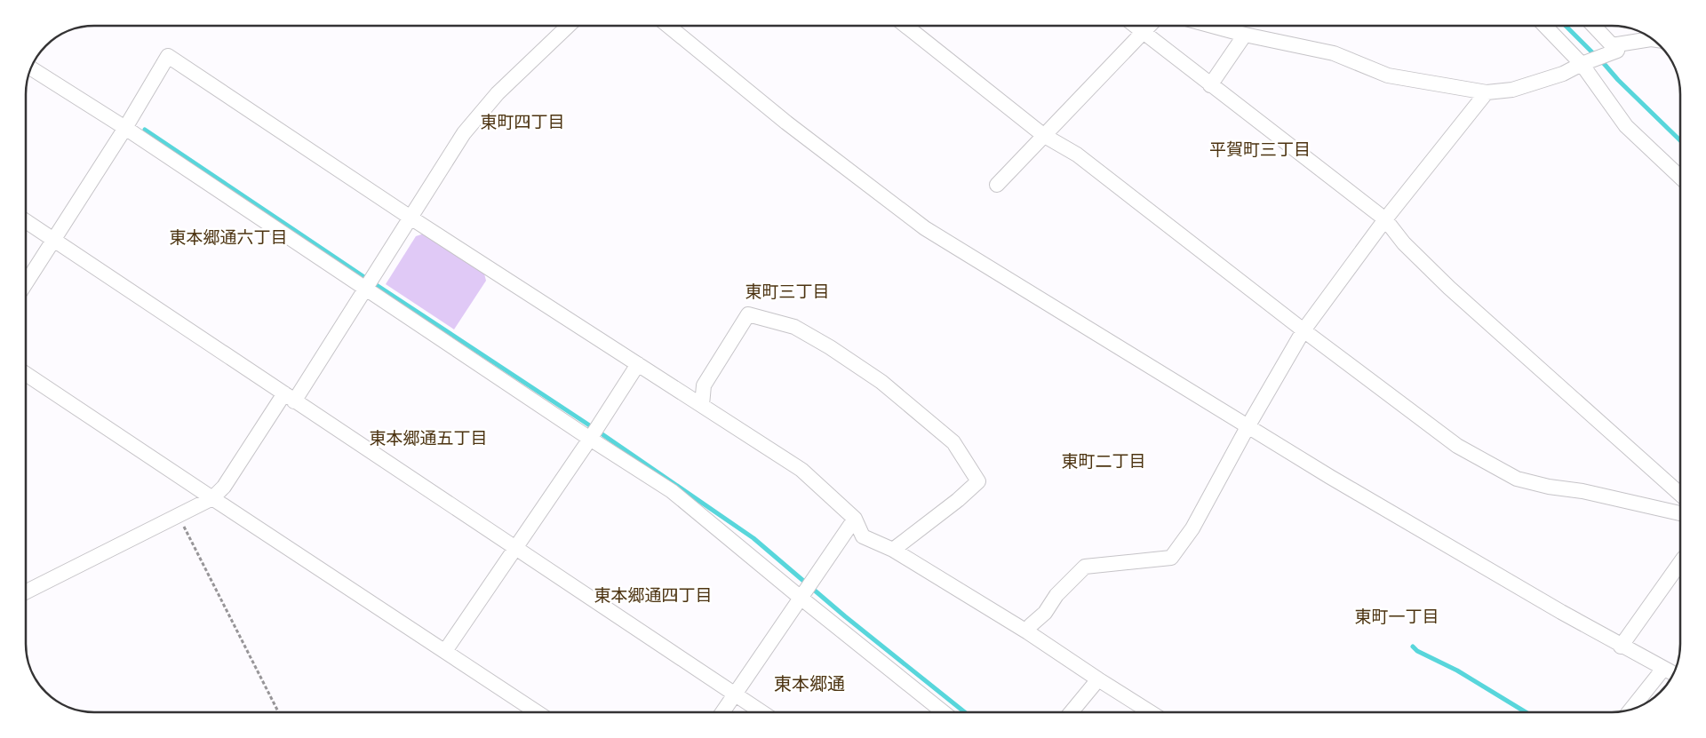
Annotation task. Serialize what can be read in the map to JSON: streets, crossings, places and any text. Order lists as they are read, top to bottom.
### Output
{
  "districts": [
    "東町四丁目",
    "平賀町三丁目",
    "東本郷通六丁目",
    "東町三丁目",
    "東本郷通五丁目",
    "東町二丁目",
    "東本郷通四丁目",
    "東町一丁目",
    "東本郷通"
  ]
}
